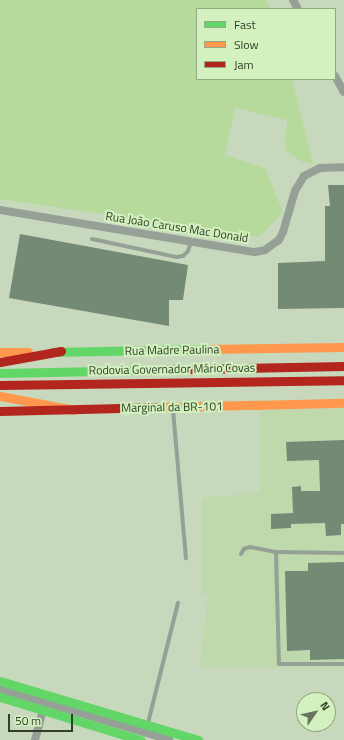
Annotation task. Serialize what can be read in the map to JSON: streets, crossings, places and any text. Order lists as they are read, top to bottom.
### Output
{
  "streets": {
    "main road": ["Rua Madre Paulina", "Rodovia Governador Mário Covas", "Marginal da BR-101"],
    "street": ["Rua João Caruso Mac Donald"]
  },
  "legend": ["Fast", "Slow", "Jam"],
  "scale_bar": "50 m",
  "north": "top right"
}
